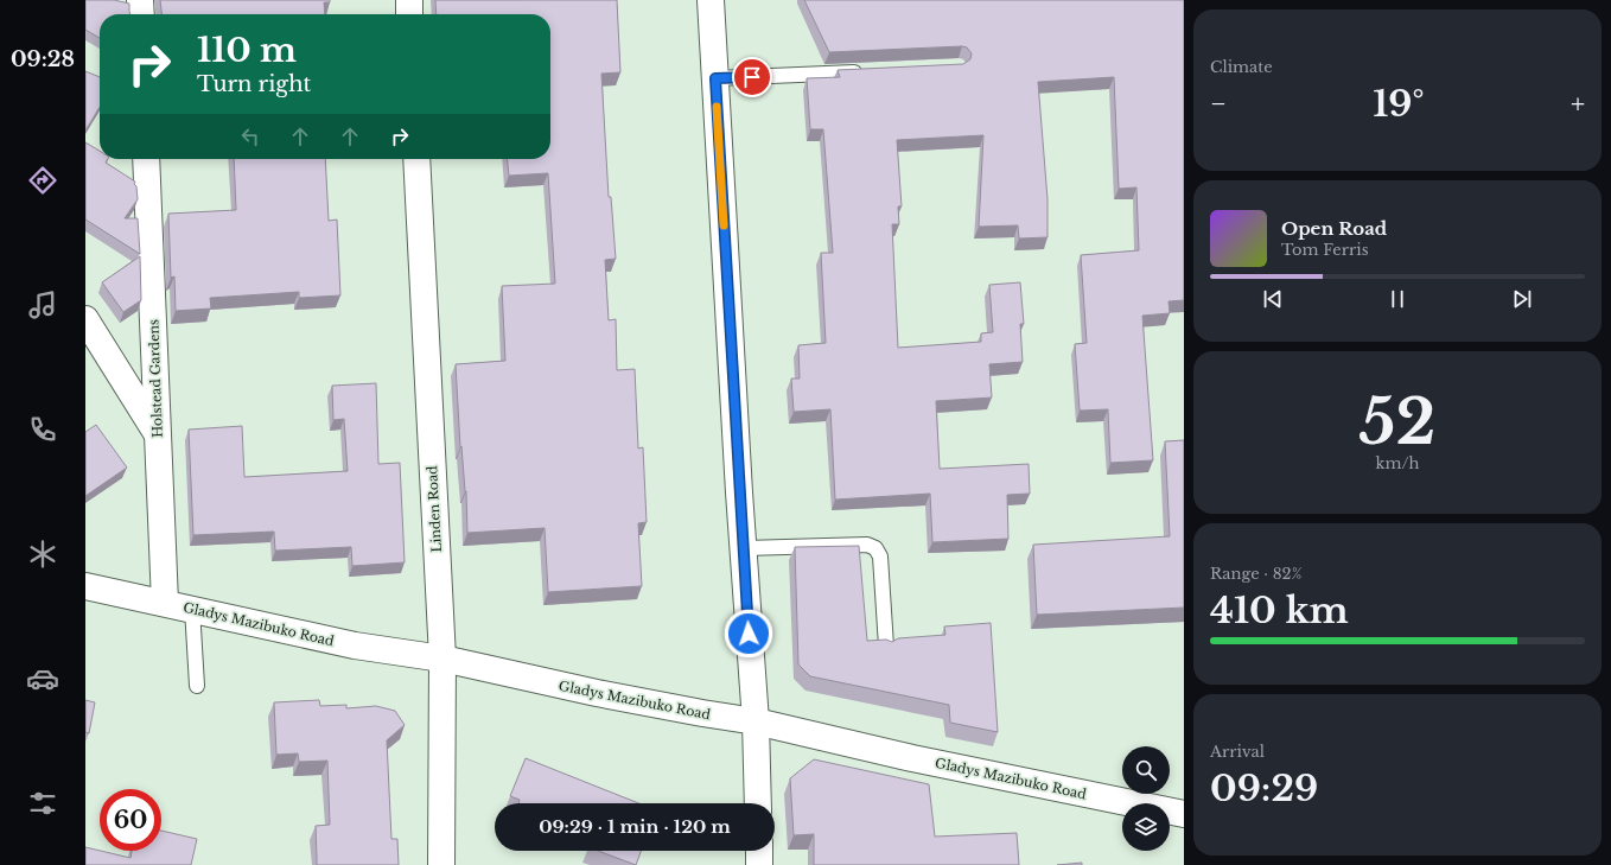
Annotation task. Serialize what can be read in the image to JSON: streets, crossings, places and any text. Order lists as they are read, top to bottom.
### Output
{
  "streets": {
    "street": ["Holstead Gardens", "Linden Road", "Gladys Mazibuko Road"]
  },
  "crossings": [
    ["Holstead Gardens", "Gladys Mazibuko Road"],
    ["Linden Road", "Gladys Mazibuko Road"]
  ],
  "page": {
    "tabs": "09:28",
    "tile": [
      "Climate",
      ["52", "km/h"],
      ["Range · 82%", "410 km"],
      ["Arrival", "09:29"]
    ],
    "turn": ["110 m", "Turn right"],
    "heat": ["−", "19°", "+"],
    "song": ["Open Road", "Tom Ferris"],
    "limit": "60",
    "trip": "09:29 · 1 min · 120 m"
  }
}
